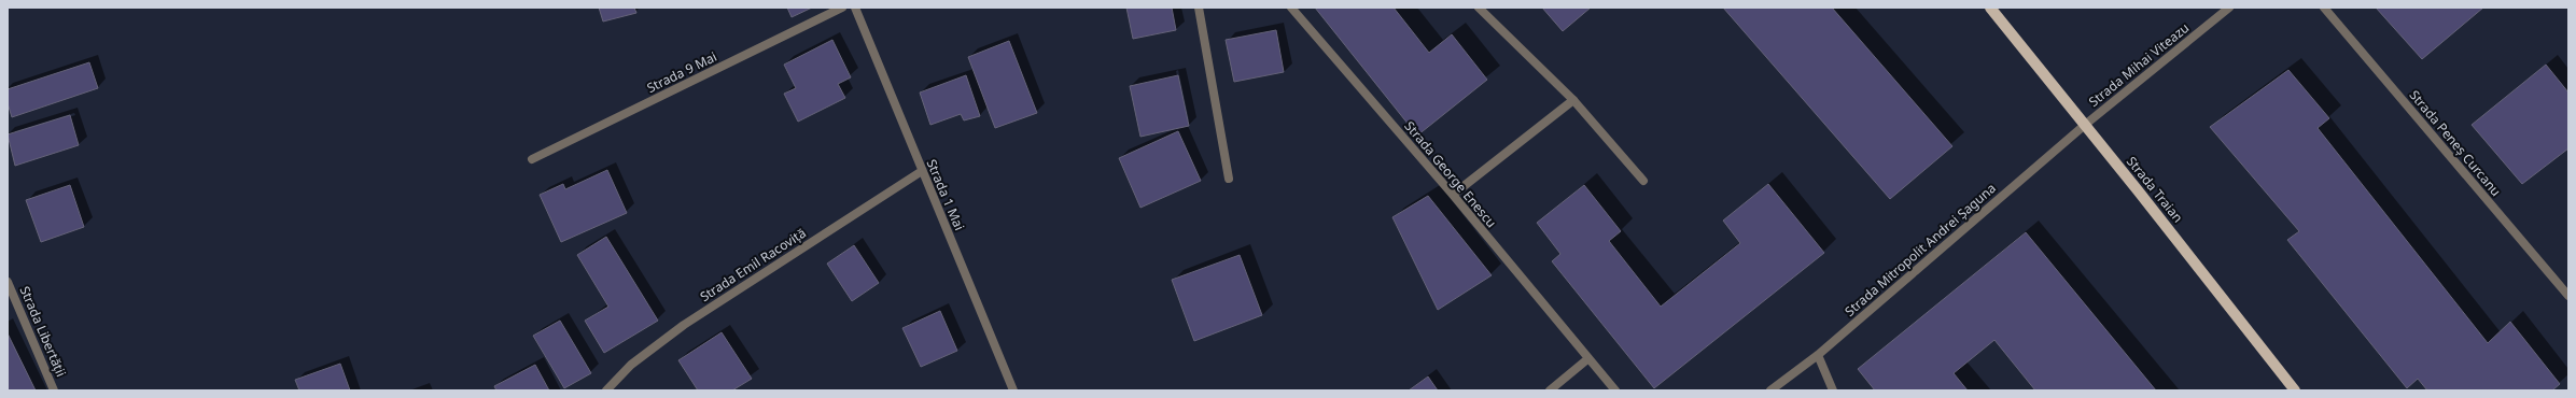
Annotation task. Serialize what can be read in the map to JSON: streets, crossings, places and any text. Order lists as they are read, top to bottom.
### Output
{
  "streets": {
    "main road": ["Strada Traian"],
    "street": [
      "Strada Mihai Viteazu",
      "Strada 9 Mai",
      "Strada Peneș Curcanu",
      "Strada George Enescu",
      "Strada 1 Mai",
      "Strada Mitropolit Andrei Șaguna",
      "Strada Emil Racoviță",
      "Strada Libertății"
    ]
  },
  "crossings": [
    ["Strada Mihai Viteazu", "Strada Traian"],
    ["Strada Mihai Viteazu", "Strada Mitropolit Andrei Șaguna"],
    ["Strada Traian", "Strada Mitropolit Andrei Șaguna"],
    ["Strada 1 Mai", "Strada Emil Racoviță"]
  ]
}
